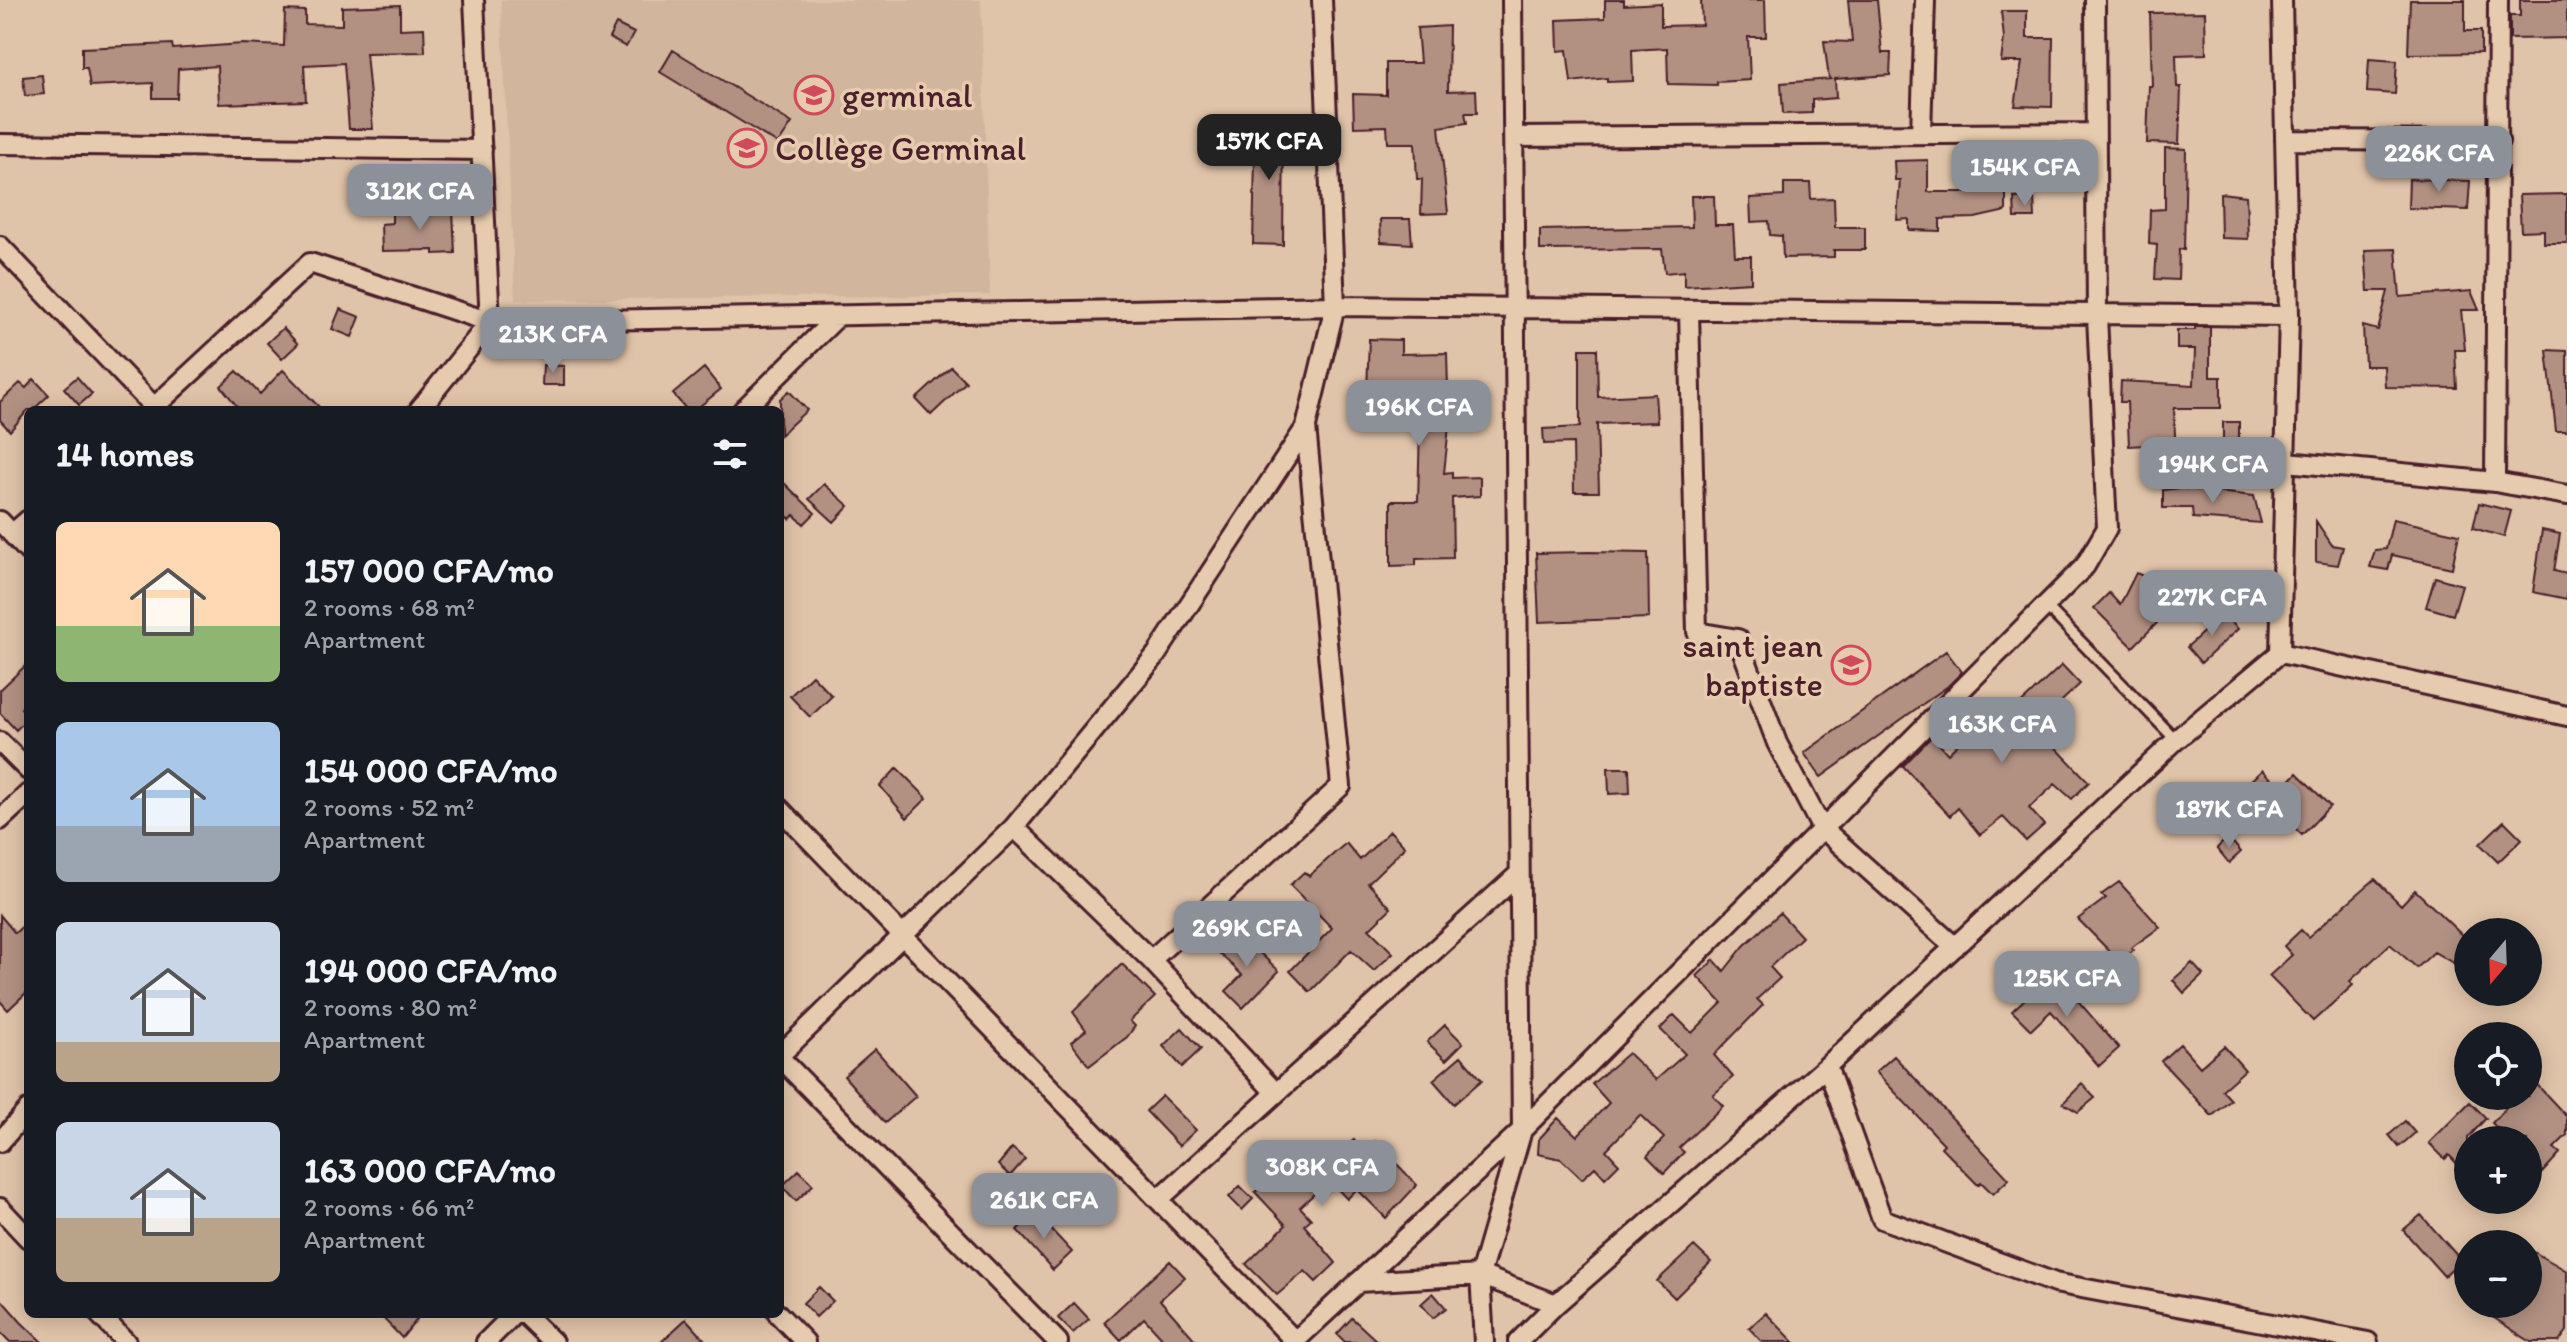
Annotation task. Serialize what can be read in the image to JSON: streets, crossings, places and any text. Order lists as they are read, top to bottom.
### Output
{
  "places": {
    "school or university": ["germinal", "Collège Germinal", "saint jean baptiste"]
  },
  "north": "bottom",
  "page": {
    "price": [
      "157K CFA",
      "226K CFA",
      "154K CFA",
      "312K CFA",
      "213K CFA",
      "196K CFA",
      "194K CFA",
      "227K CFA",
      "163K CFA",
      "187K CFA",
      "269K CFA",
      "125K CFA",
      "308K CFA",
      "261K CFA"
    ],
    "heading": "14 homes",
    "list": [
      {
        "name": "157 000 CFA/mo",
        "note": "2 rooms · 68 m² · Apartment"
      },
      {
        "name": "154 000 CFA/mo",
        "note": "2 rooms · 52 m² · Apartment"
      },
      {
        "name": "194 000 CFA/mo",
        "note": "2 rooms · 80 m² · Apartment"
      },
      {
        "name": "163 000 CFA/mo",
        "note": "2 rooms · 66 m² · Apartment"
      }
    ],
    "map_buttons": ["+", "−"]
  }
}
